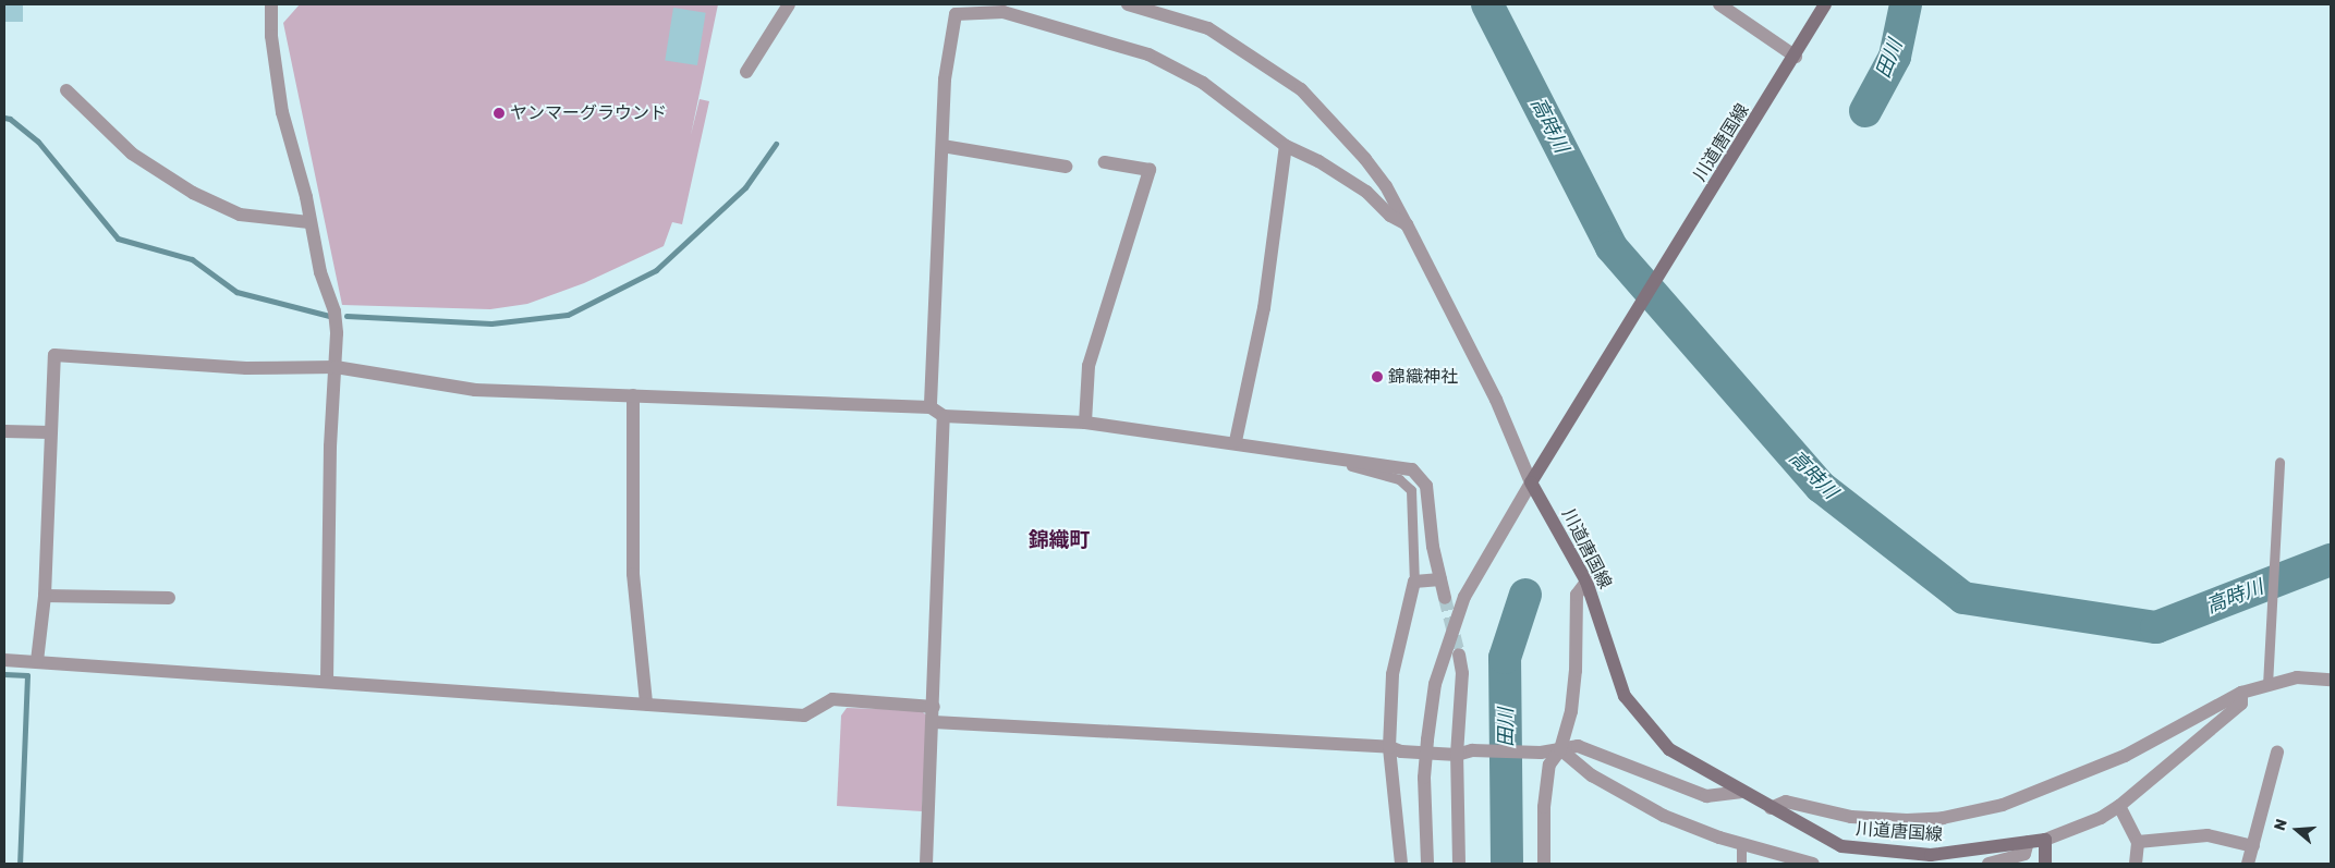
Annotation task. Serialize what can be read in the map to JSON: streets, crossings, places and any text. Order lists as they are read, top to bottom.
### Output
{
  "streets": {
    "main road": ["川道唐国線"]
  },
  "districts": ["錦織町"],
  "water": ["田川", "高時川"],
  "places": ["ヤンマーグラウンド", "錦織神社"],
  "north": "left"
}
